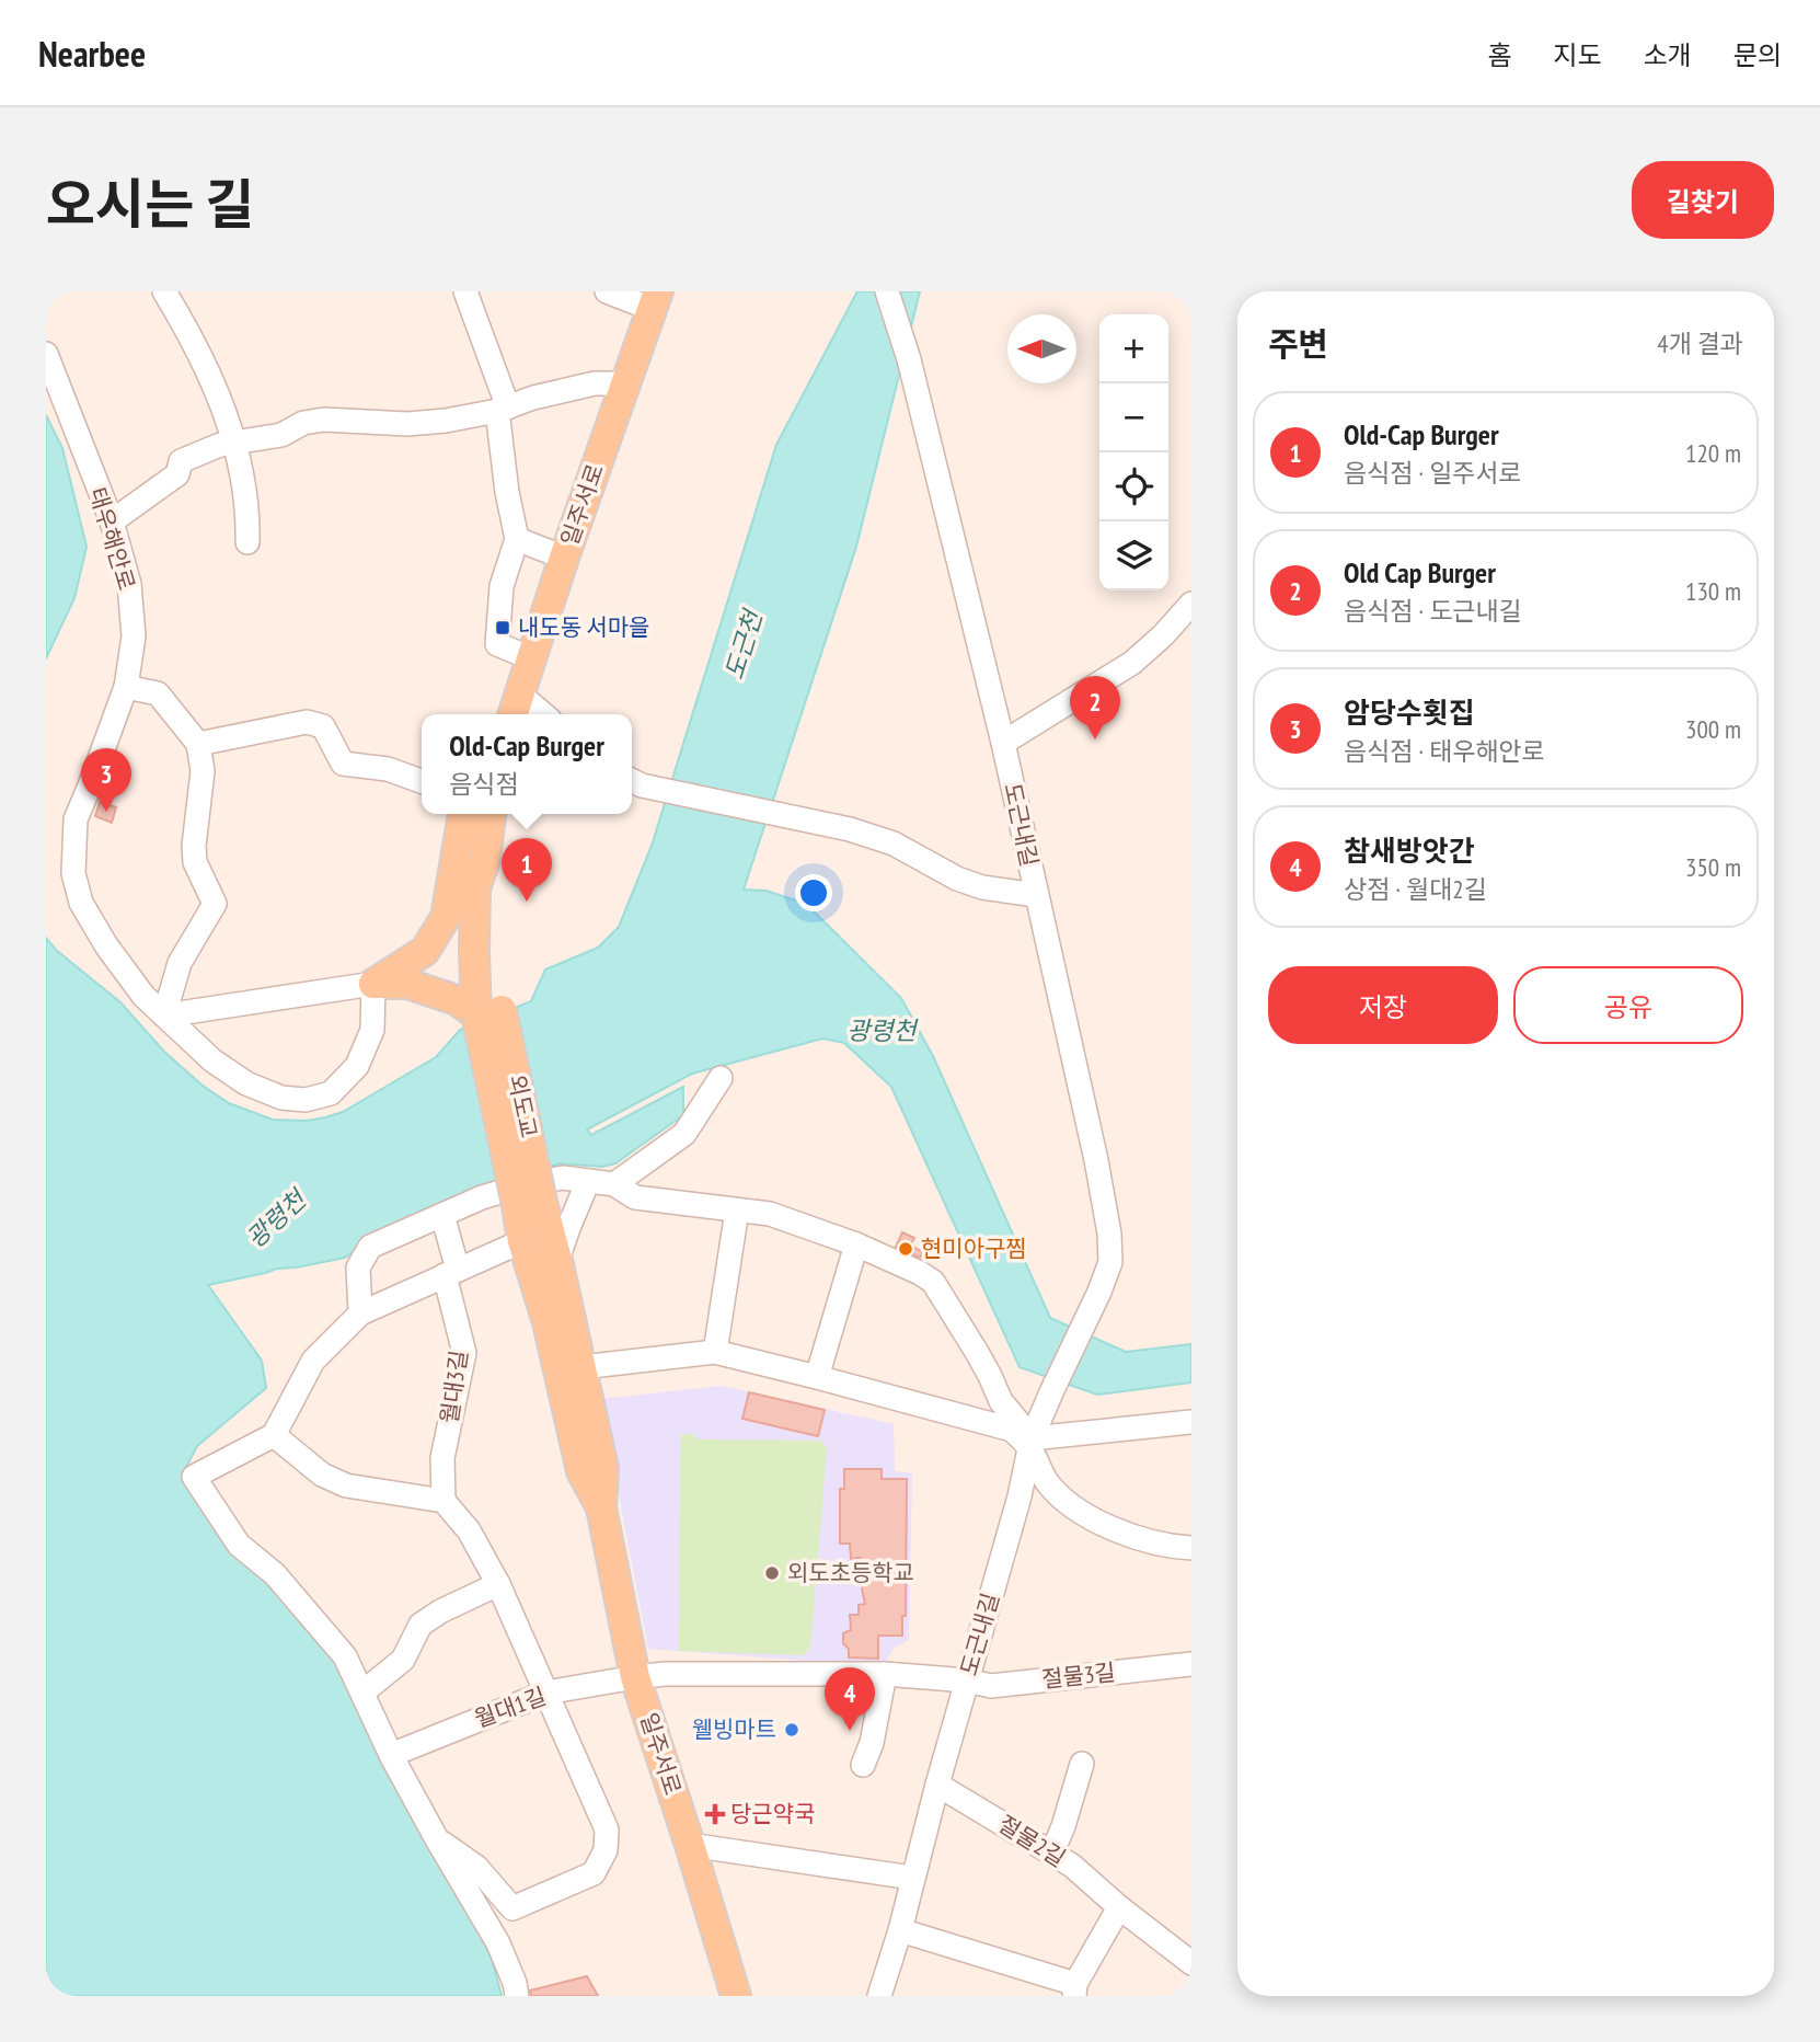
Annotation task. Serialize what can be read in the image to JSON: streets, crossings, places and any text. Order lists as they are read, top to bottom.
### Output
{
  "streets": {
    "main road": ["일주서로", "외도교"],
    "street": [
      "태우해안로",
      "도근내길",
      "월대3길",
      "절물3길",
      "월대1길",
      "절물2길"
    ]
  },
  "crossings": [
    ["일주서로", "외도교"],
    ["일주서로", "월대1길"],
    ["도근내길", "절물3길"],
    ["도근내길", "절물2길"],
    ["절물3길", "월대1길"]
  ],
  "water": ["도근천", "광령천"],
  "places": {
    "transit": ["내도동 서마을"],
    "other": ["현미아구찜", "외도초등학교", "웰빙마트"],
    "health": ["당근약국"]
  },
  "north": "left",
  "page": {
    "header": "Nearbee",
    "nav": [
      "홈",
      "지도",
      "소개",
      "문의"
    ],
    "title": "오시는 길",
    "buttons": [
      "길찾기",
      ["저장", "공유"]
    ],
    "heading": ["주변", "4개 결과"],
    "map_buttons": ["+", "−"],
    "list": [
      {
        "mark": "1",
        "name": "Old-Cap Burger",
        "note": "음식점 · 일주서로",
        "value": "120 m"
      },
      {
        "mark": "2",
        "name": "Old Cap Burger",
        "note": "음식점 · 도근내길",
        "value": "130 m"
      },
      {
        "mark": "3",
        "name": "암당수횟집",
        "note": "음식점 · 태우해안로",
        "value": "300 m"
      },
      {
        "mark": "4",
        "name": "참새방앗간",
        "note": "상점 · 월대2길",
        "value": "350 m"
      }
    ],
    "pins": [
      "2",
      "3",
      "1",
      "4"
    ],
    "popup": ["Old-Cap Burger", "음식점"]
  }
}
